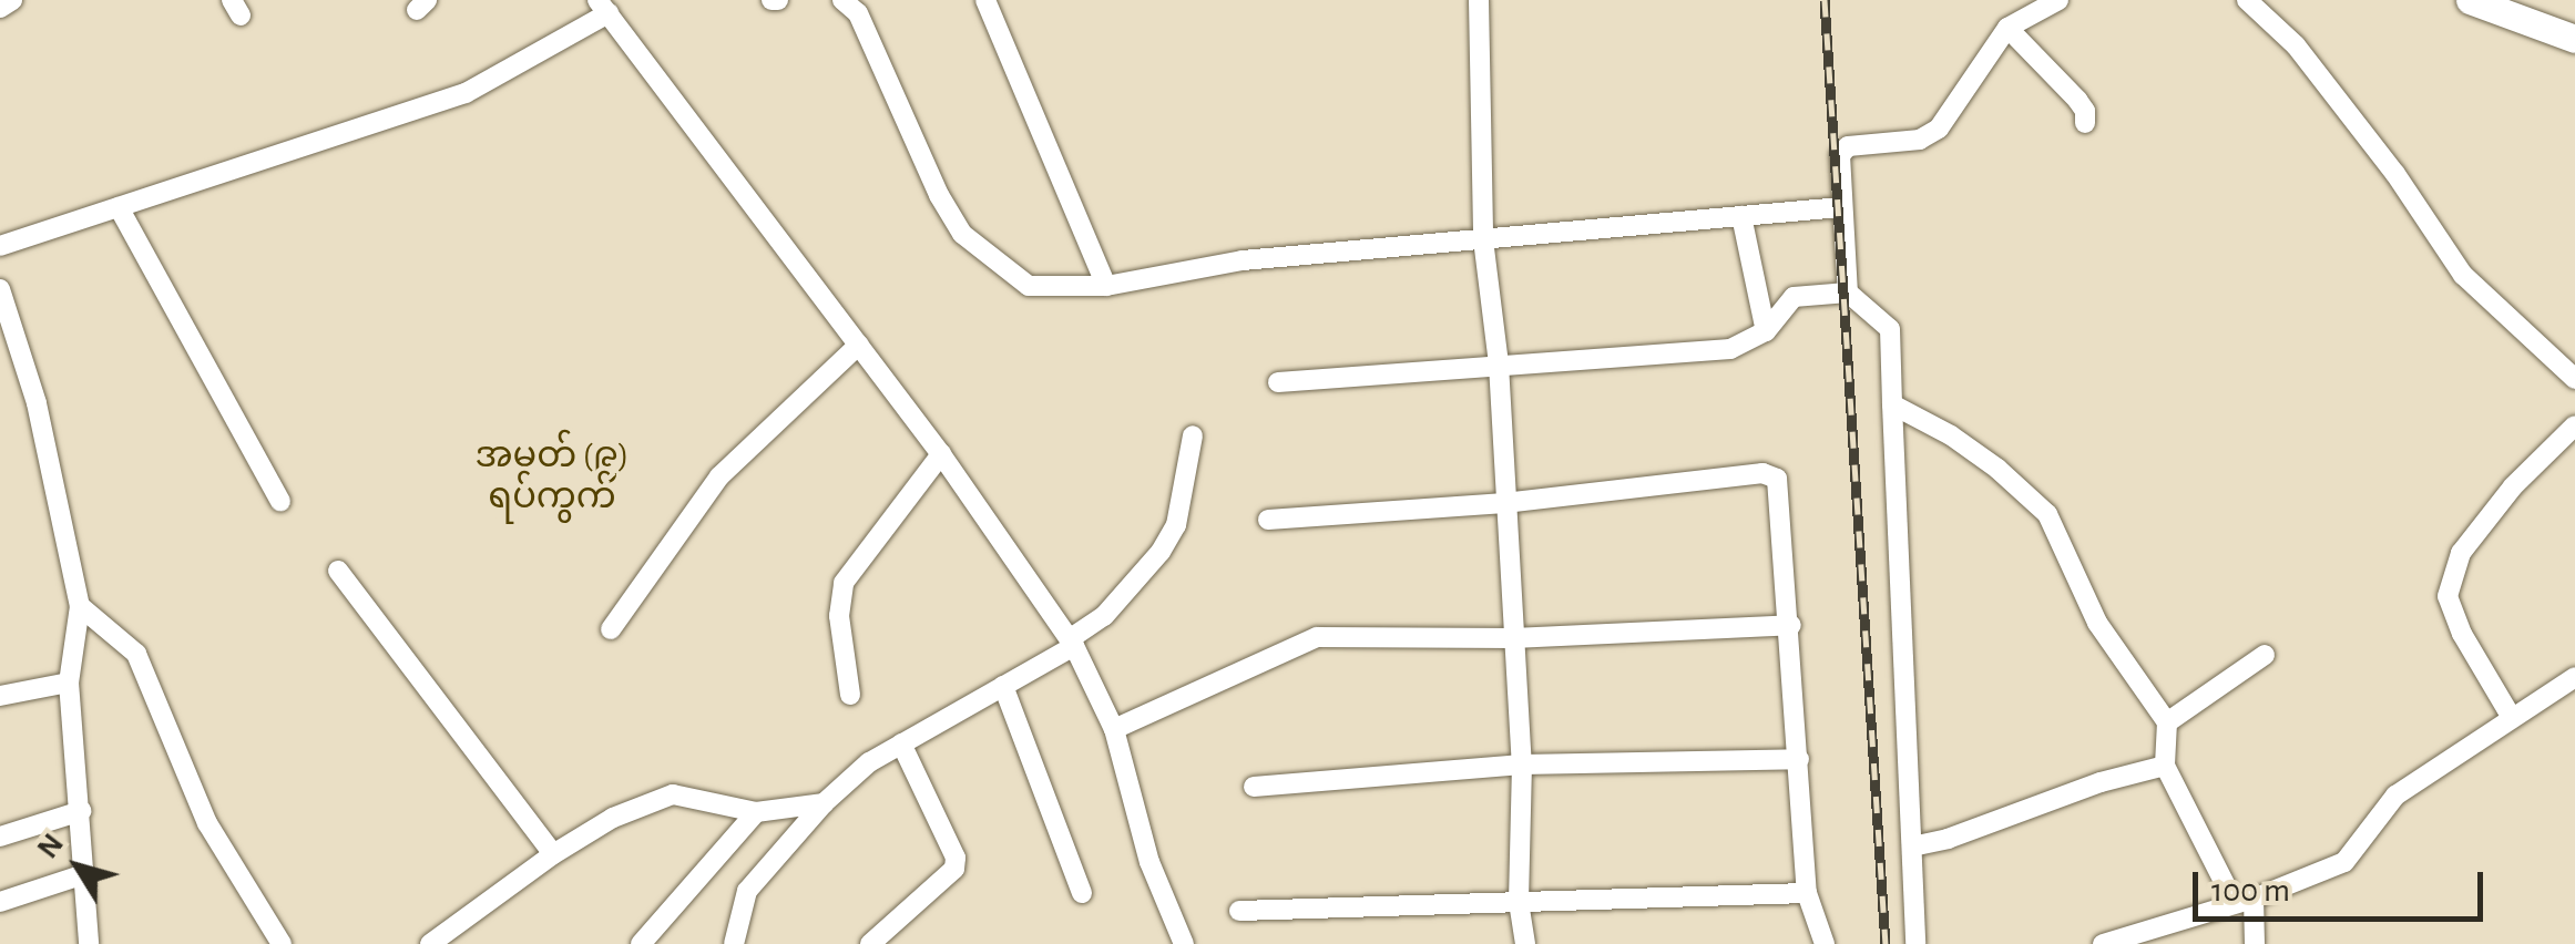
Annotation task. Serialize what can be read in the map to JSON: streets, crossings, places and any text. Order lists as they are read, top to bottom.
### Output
{
  "districts": ["အမှတ် (၉) ရပ်ကွက်"],
  "scale_bar": "100 m",
  "north": "top left"
}
